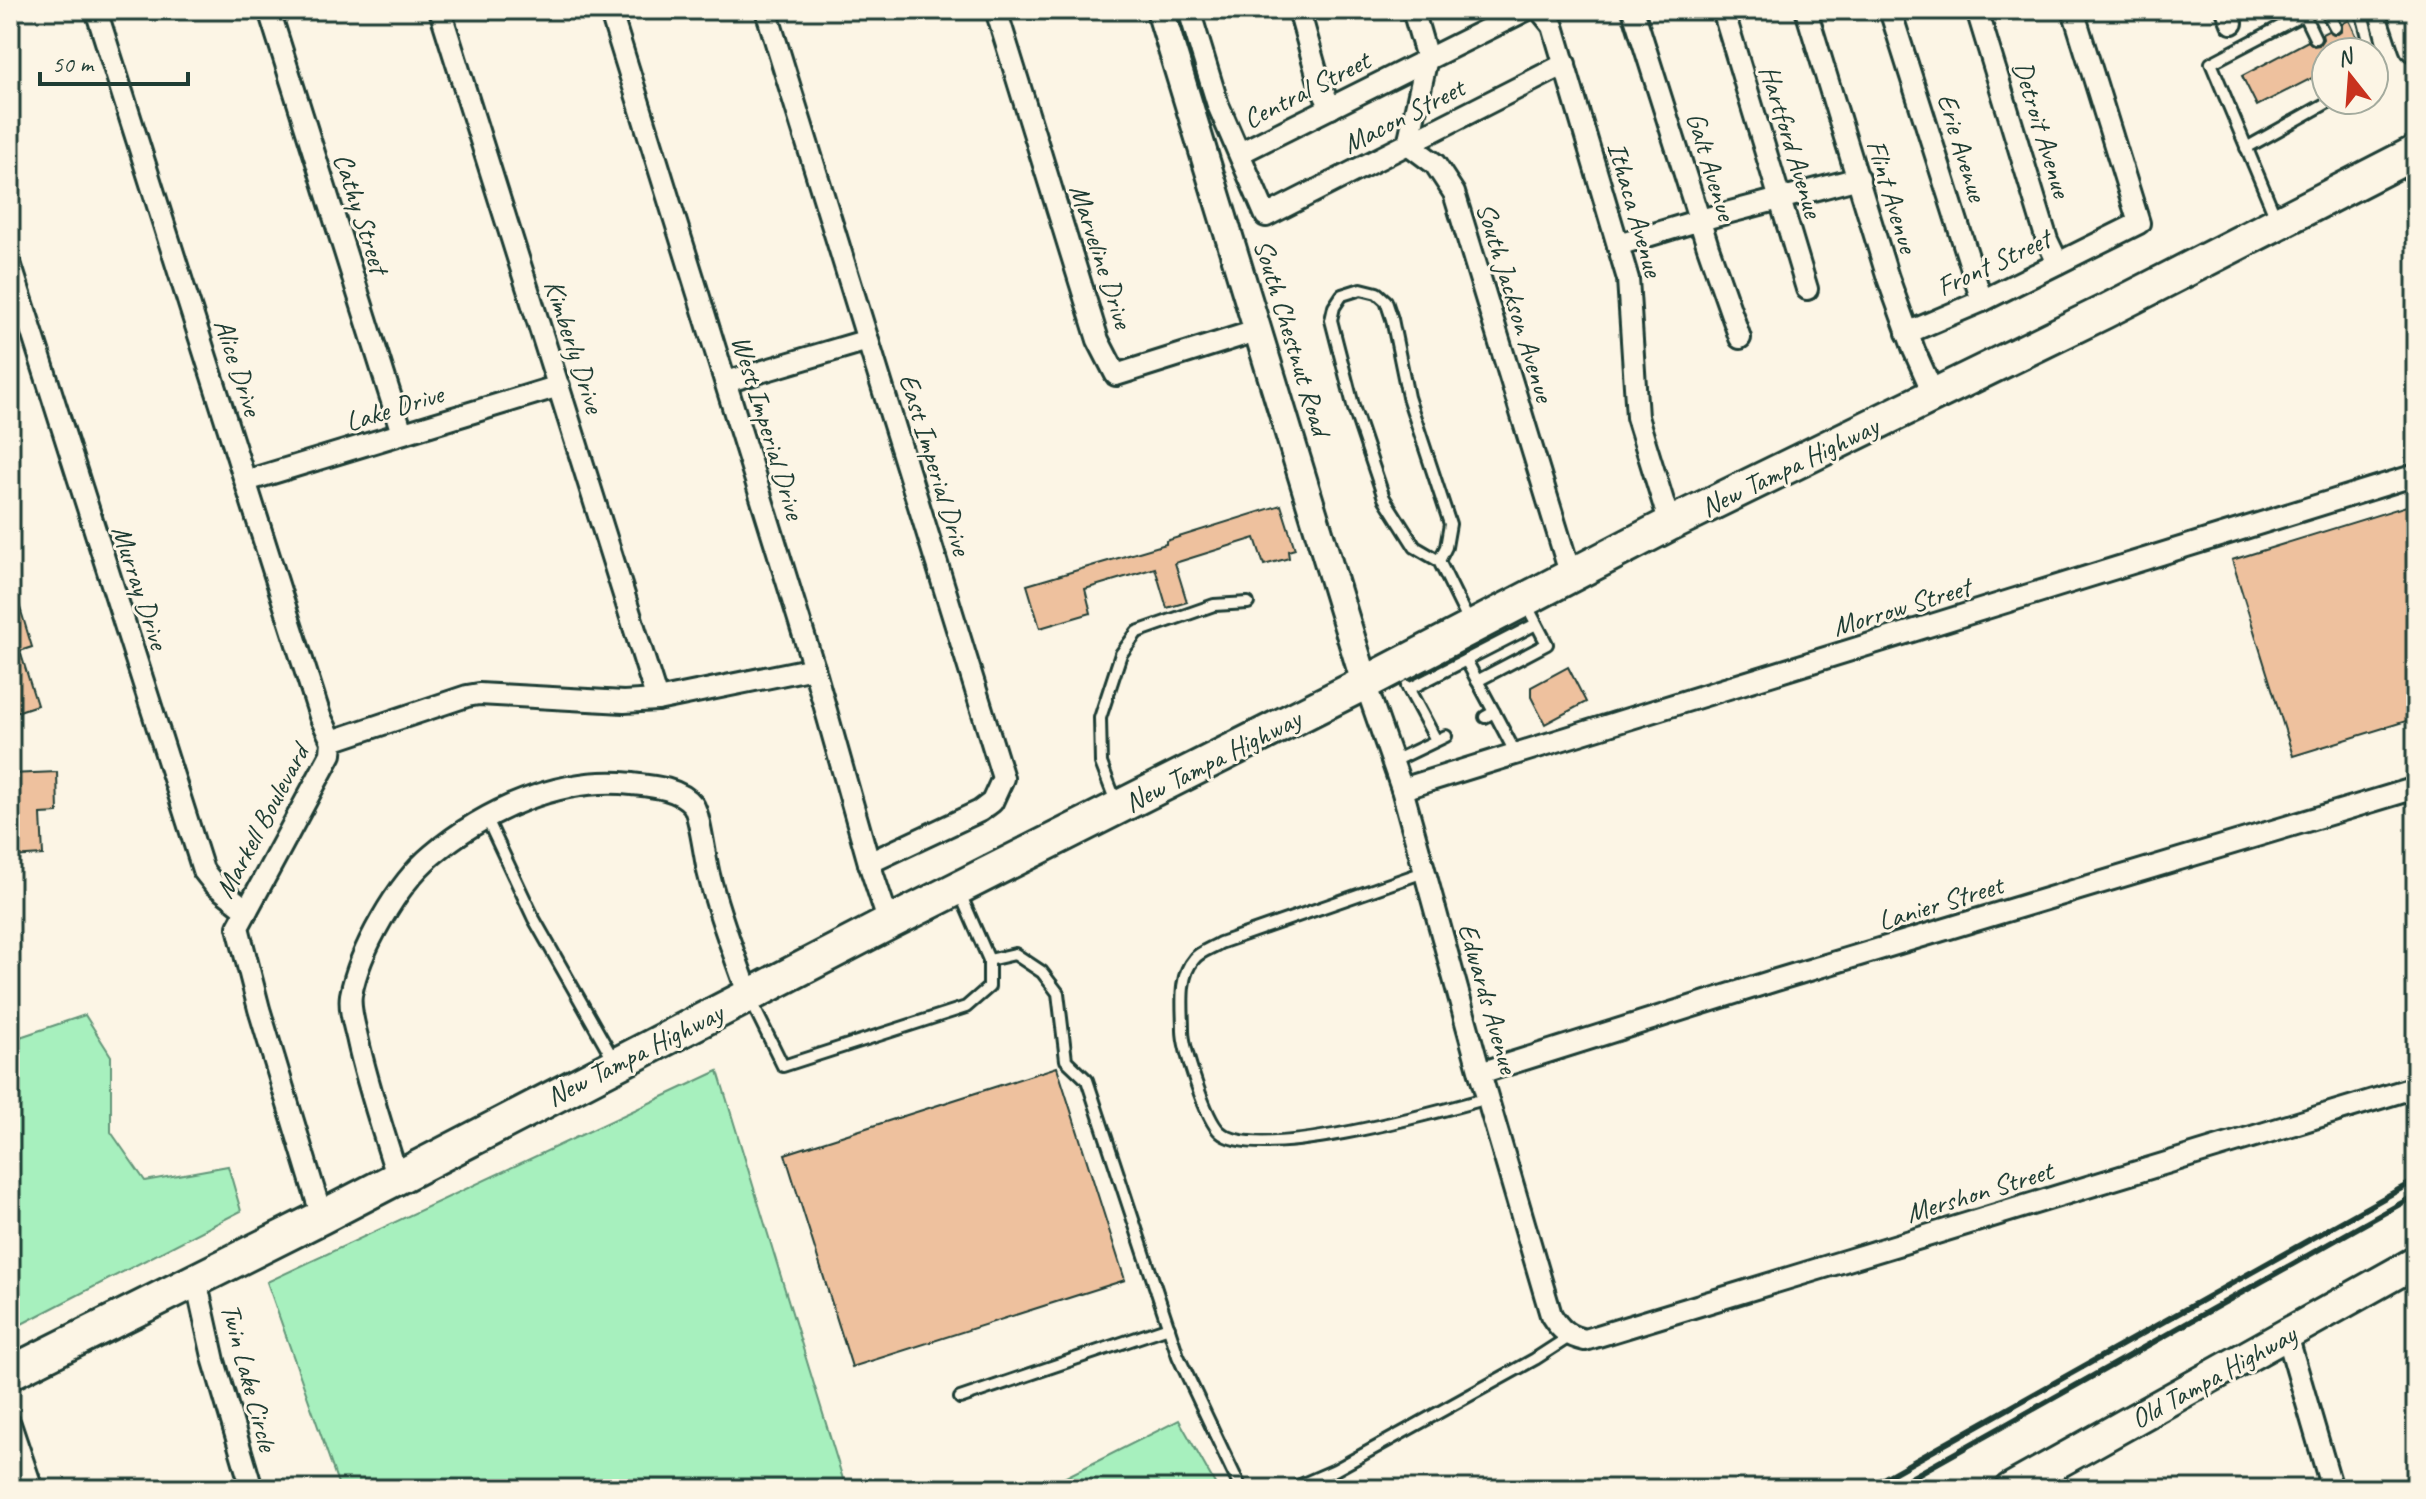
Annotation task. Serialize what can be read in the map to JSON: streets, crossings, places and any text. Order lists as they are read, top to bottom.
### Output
{
  "streets": {
    "main road": ["New Tampa Highway", "Old Tampa Highway"],
    "street": [
      "Central Street",
      "Macon Street",
      "Detroit Avenue",
      "Hartford Avenue",
      "Erie Avenue",
      "Galt Avenue",
      "Flint Avenue",
      "Ithaca Avenue",
      "Cathy Street",
      "Marveline Drive",
      "Front Street",
      "South Jackson Avenue",
      "South Chestnut Road",
      "Kimberly Drive",
      "Alice Drive",
      "Lake Drive",
      "West Imperial Drive",
      "East Imperial Drive",
      "Murray Drive",
      "Morrow Street",
      "Markell Boulevard",
      "Lanier Street",
      "Edwards Avenue",
      "Mershon Street",
      "Twin Lake Circle"
    ]
  },
  "crossings": [
    ["Central Street", "Macon Street"],
    ["Macon Street", "Ithaca Avenue"],
    ["Macon Street", "South Jackson Avenue"],
    ["Detroit Avenue", "Front Street"],
    ["Erie Avenue", "Front Street"],
    ["Flint Avenue", "Front Street"],
    ["Flint Avenue", "New Tampa Highway"],
    ["Ithaca Avenue", "New Tampa Highway"],
    ["Cathy Street", "Lake Drive"],
    ["Marveline Drive", "South Chestnut Road"],
    ["South Jackson Avenue", "New Tampa Highway"],
    ["South Chestnut Road", "New Tampa Highway"],
    ["South Chestnut Road", "Edwards Avenue"],
    ["Kimberly Drive", "Lake Drive"],
    ["Kimberly Drive", "Markell Boulevard"],
    ["Alice Drive", "Lake Drive"],
    ["Alice Drive", "Markell Boulevard"],
    ["West Imperial Drive", "East Imperial Drive"],
    ["West Imperial Drive", "New Tampa Highway"],
    ["West Imperial Drive", "Markell Boulevard"],
    ["New Tampa Highway", "Markell Boulevard"],
    ["New Tampa Highway", "Edwards Avenue"],
    ["New Tampa Highway", "Twin Lake Circle"],
    ["Murray Drive", "Markell Boulevard"],
    ["Morrow Street", "Edwards Avenue"],
    ["Lanier Street", "Edwards Avenue"],
    ["Edwards Avenue", "Mershon Street"]
  ],
  "scale_bar": "50 m",
  "north": "top"
}
